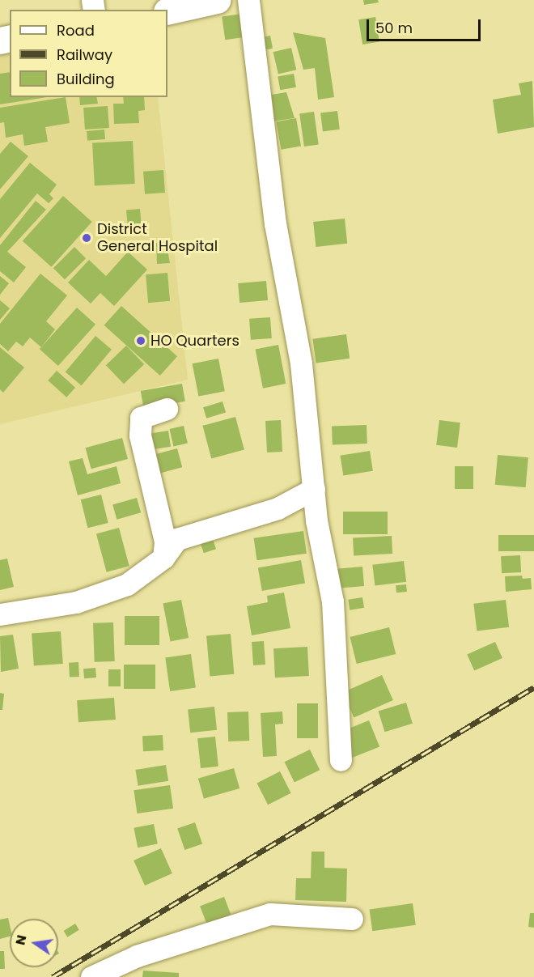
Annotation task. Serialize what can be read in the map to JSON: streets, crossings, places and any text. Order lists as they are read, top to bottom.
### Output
{
  "places": ["District General Hospital", "HO Quarters"],
  "legend": ["Road", "Railway", "Building"],
  "scale_bar": "50 m",
  "north": "left"
}
